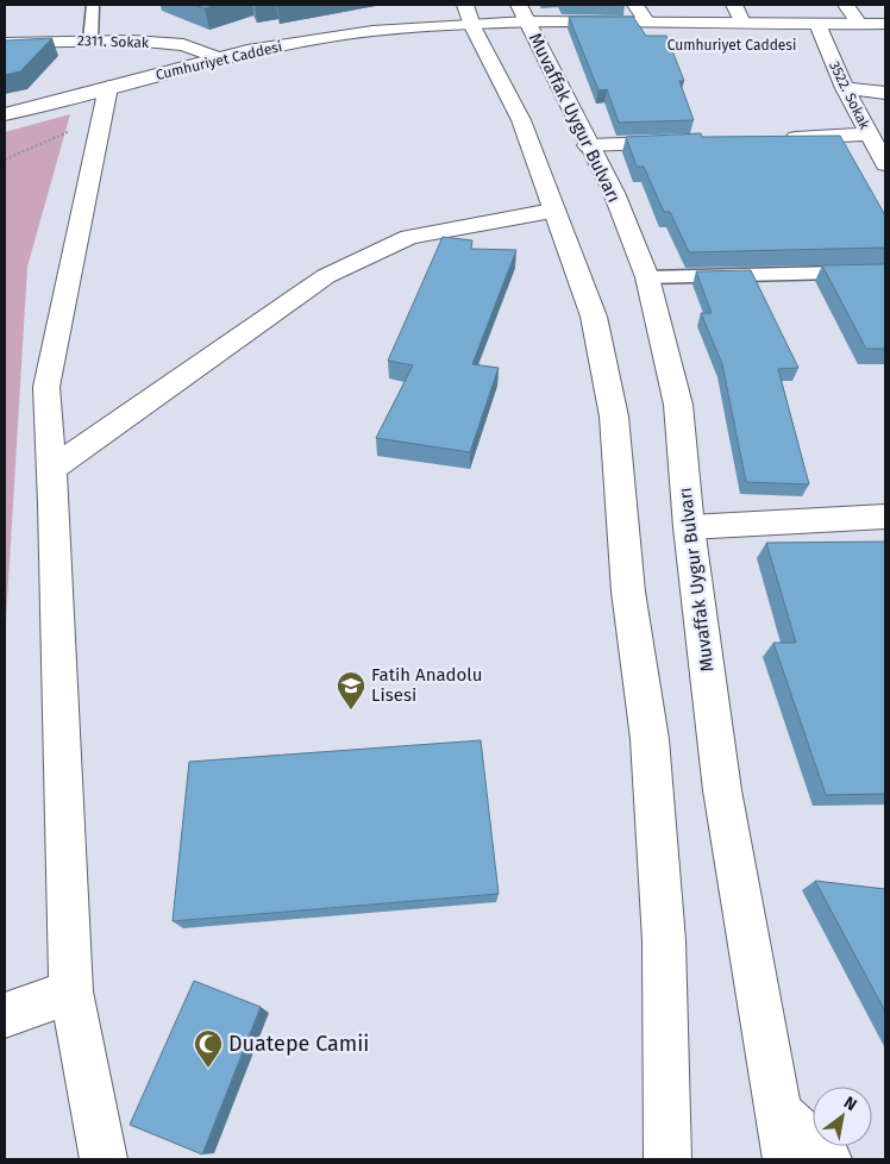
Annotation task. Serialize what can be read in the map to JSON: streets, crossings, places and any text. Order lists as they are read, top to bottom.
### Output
{
  "streets": {
    "street": [
      "2311. Sokak",
      "Cumhuriyet Caddesi",
      "3522. Sokak",
      "Muvaffak Uygur Bulvarı"
    ]
  },
  "crossings": [
    ["2311. Sokak", "Cumhuriyet Caddesi"],
    ["Cumhuriyet Caddesi", "3522. Sokak"],
    ["Cumhuriyet Caddesi", "Muvaffak Uygur Bulvarı"]
  ],
  "places": {
    "school or university": ["Fatih Anadolu Lisesi"],
    "mosque": ["Duatepe Camii"]
  },
  "north": "top right"
}
